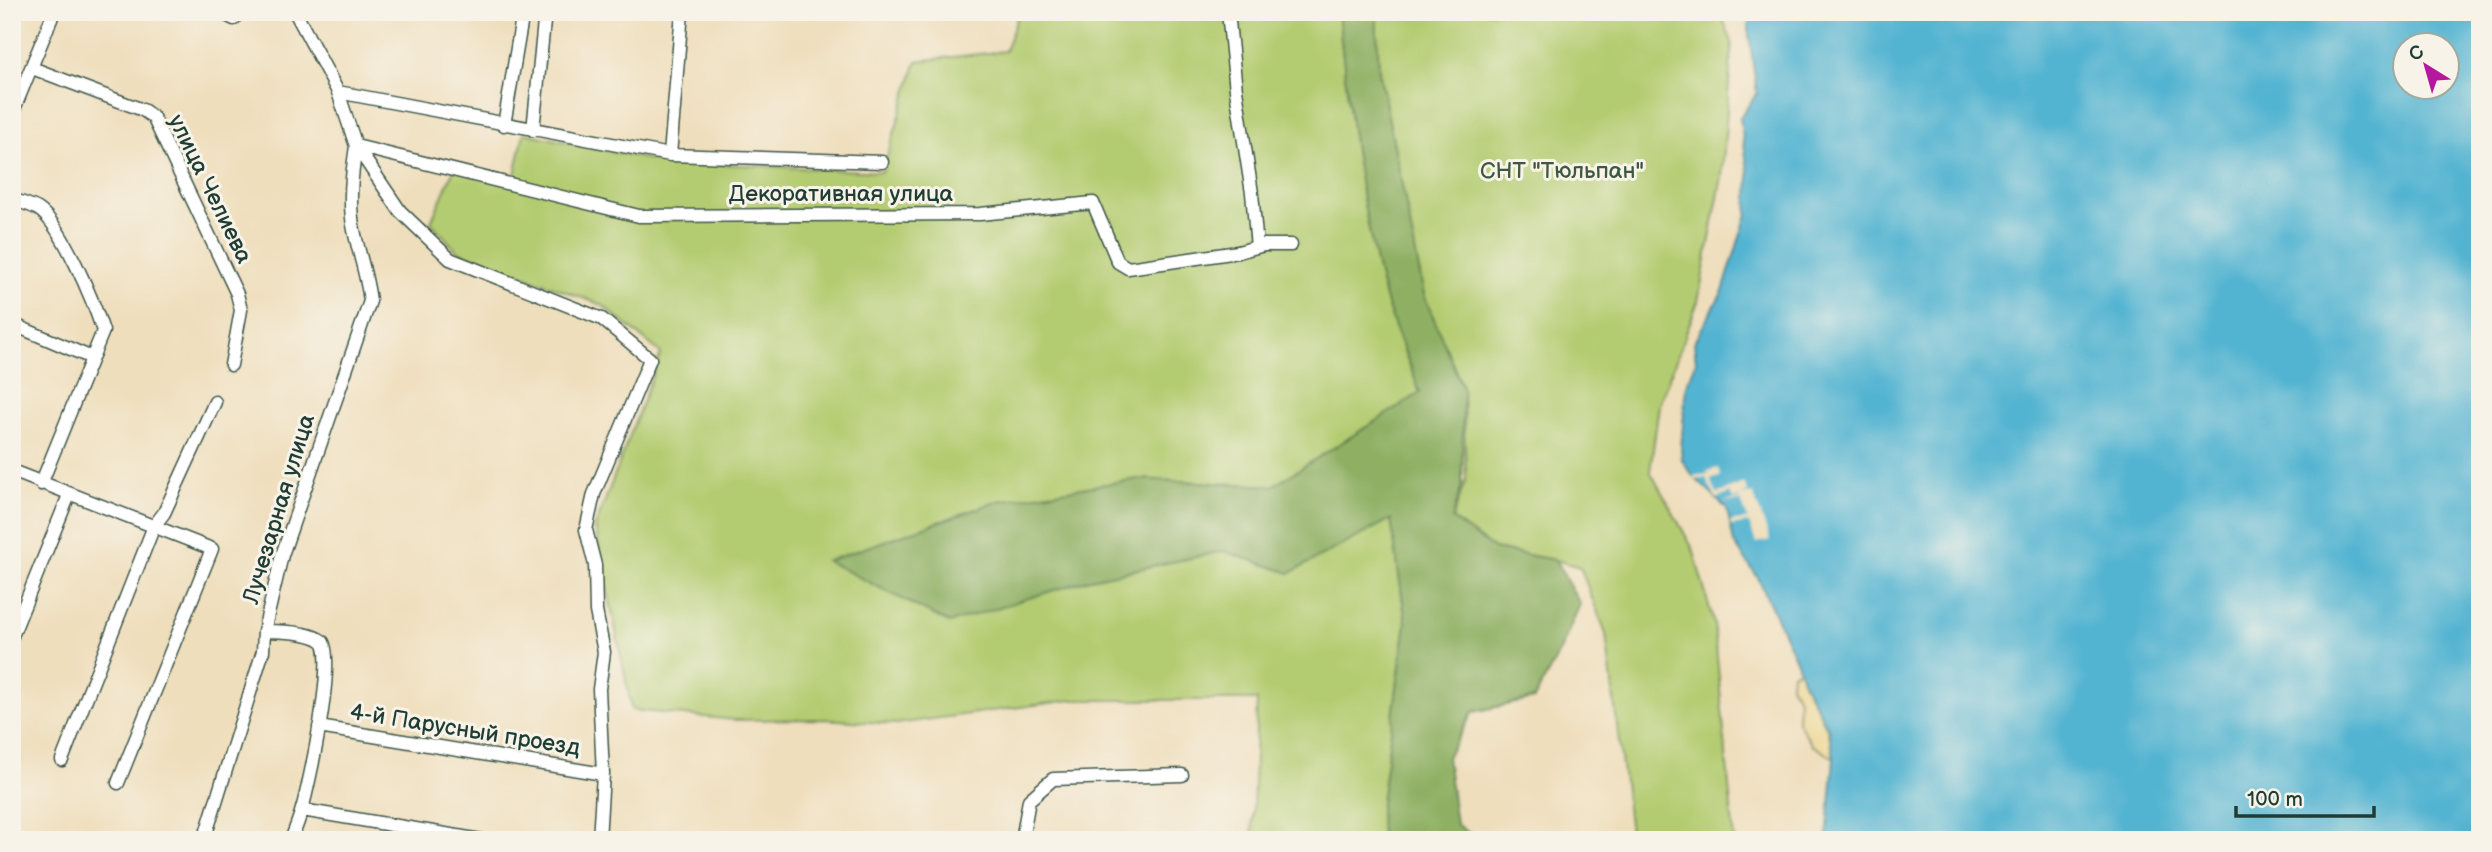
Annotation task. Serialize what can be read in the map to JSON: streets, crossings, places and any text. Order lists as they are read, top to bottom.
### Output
{
  "streets": {
    "street": [
      "улица Челиева",
      "Декоративная улица",
      "Лучезарная улица",
      "4-й Парусный проезд"
    ]
  },
  "crossings": [
    ["Декоративная улица", "Лучезарная улица"],
    ["Лучезарная улица", "4-й Парусный проезд"]
  ],
  "parks": ["СНТ \"Тюльпан\""],
  "scale_bar": "100 m",
  "north": "top left"
}
